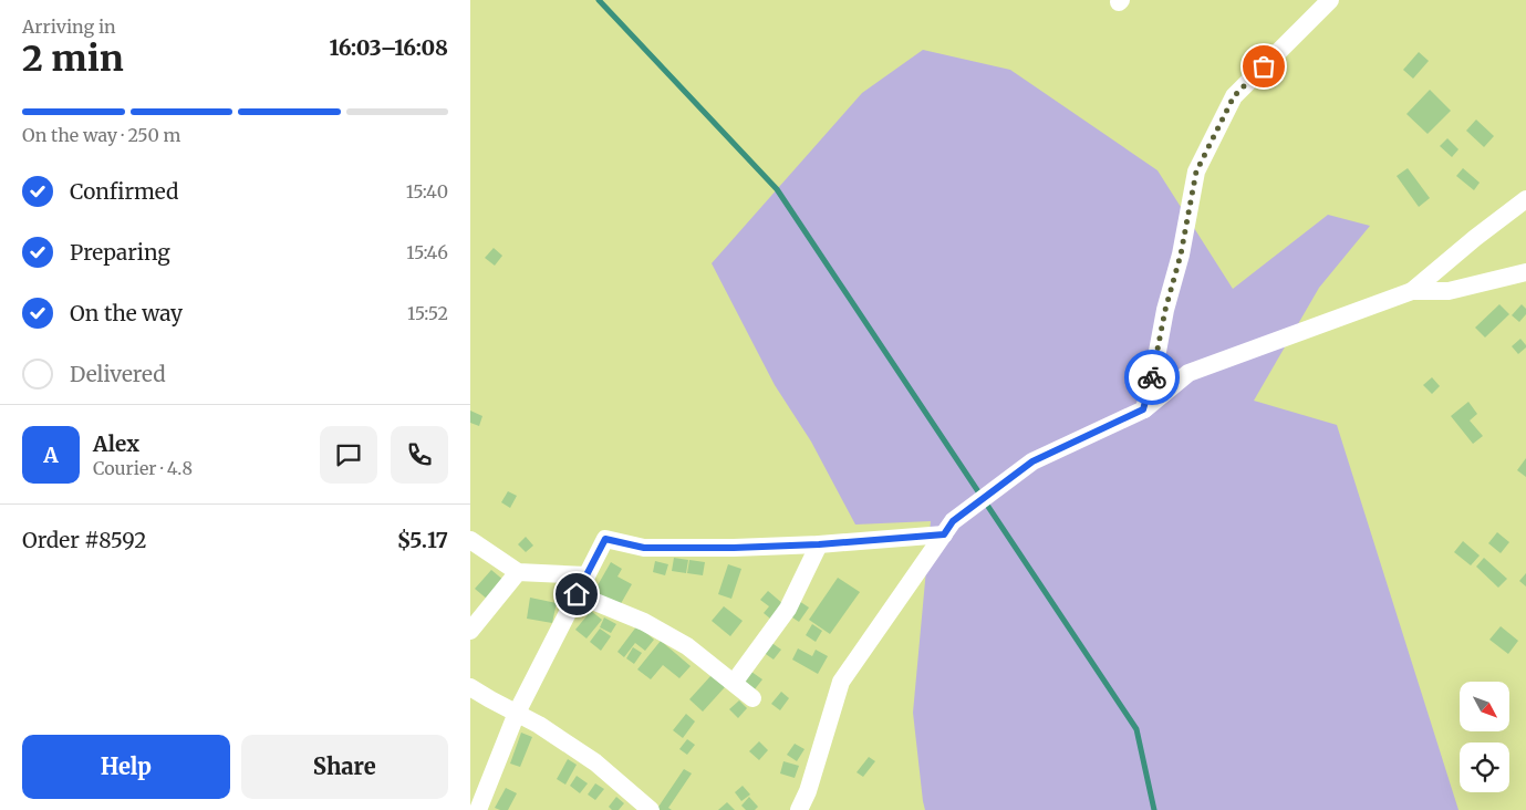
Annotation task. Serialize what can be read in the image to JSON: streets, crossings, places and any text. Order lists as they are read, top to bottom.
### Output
{
  "north": "bottom right",
  "page": {
    "heading": ["2 min", "Arriving in", "16:03–16:08"],
    "panel": [
      "Alex",
      "Courier · 4.8",
      "Order #8592",
      "$5.17"
    ],
    "bar": "On the way · 250 m",
    "list": [
      ["Confirmed", "15:40"],
      ["Preparing", "15:46"],
      ["On the way", "15:52"],
      "Delivered"
    ],
    "round": "A",
    "buttons": ["Help", "Share"]
  }
}
